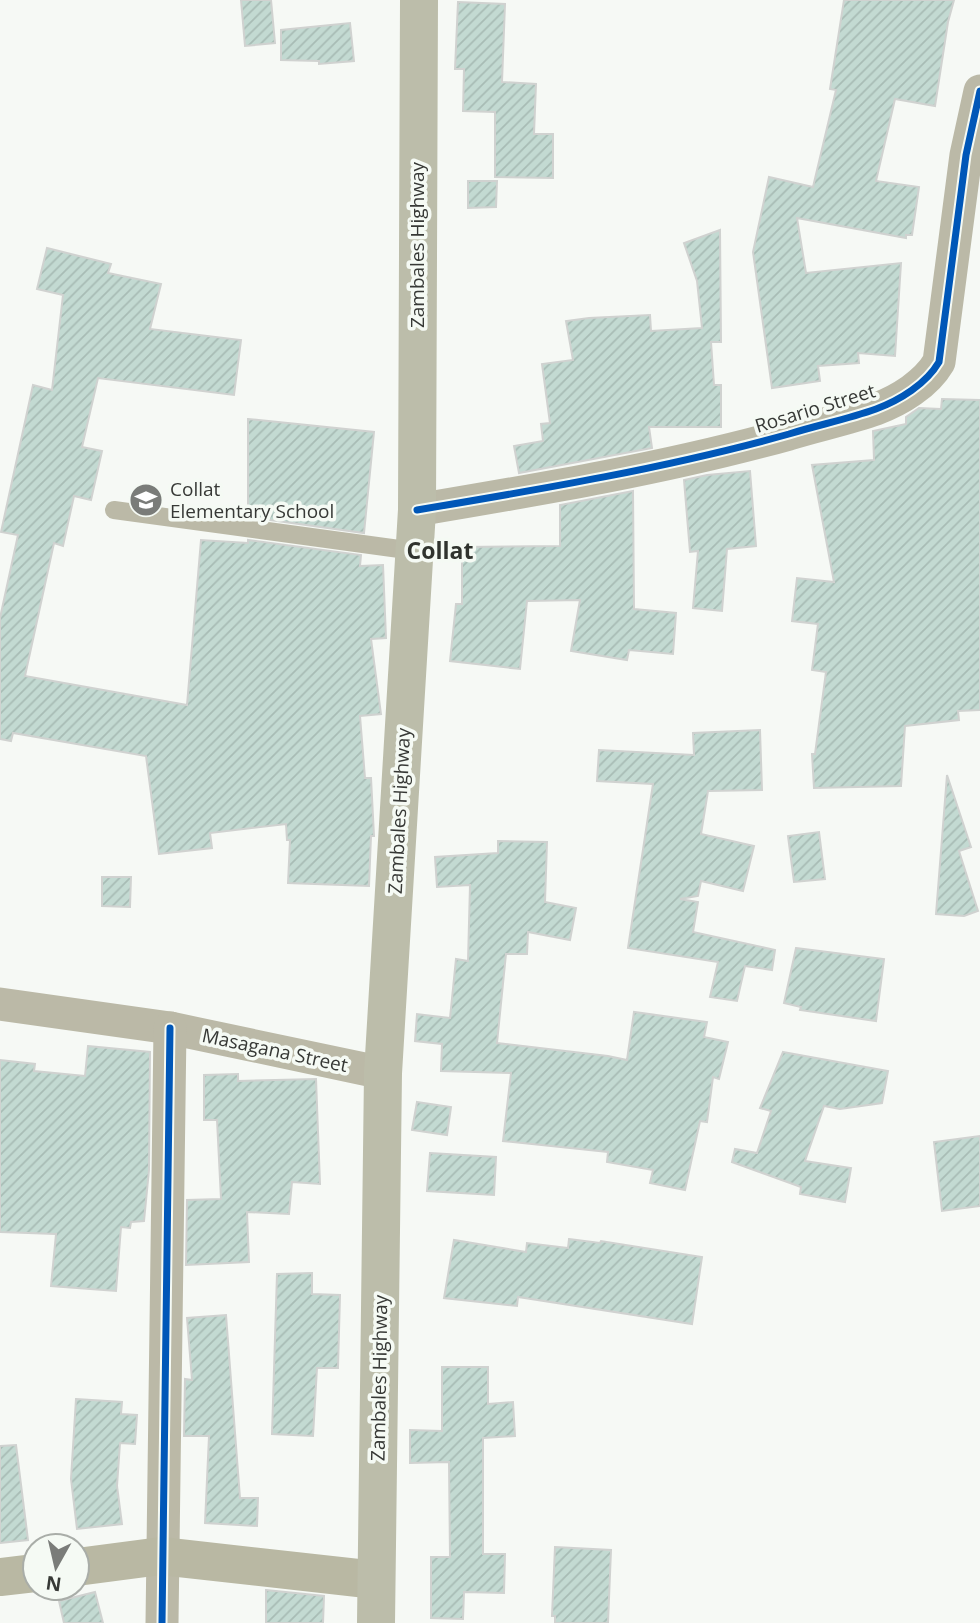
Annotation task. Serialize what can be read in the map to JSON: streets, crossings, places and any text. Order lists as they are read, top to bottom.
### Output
{
  "streets": {
    "main road": ["Zambales Highway"],
    "street": ["Rosario Street", "Masagana Street"]
  },
  "crossings": [
    ["Zambales Highway", "Rosario Street"],
    ["Zambales Highway", "Masagana Street"]
  ],
  "districts": ["Collat"],
  "places": {
    "school or university": ["Collat Elementary School"]
  },
  "north": "bottom"
}
